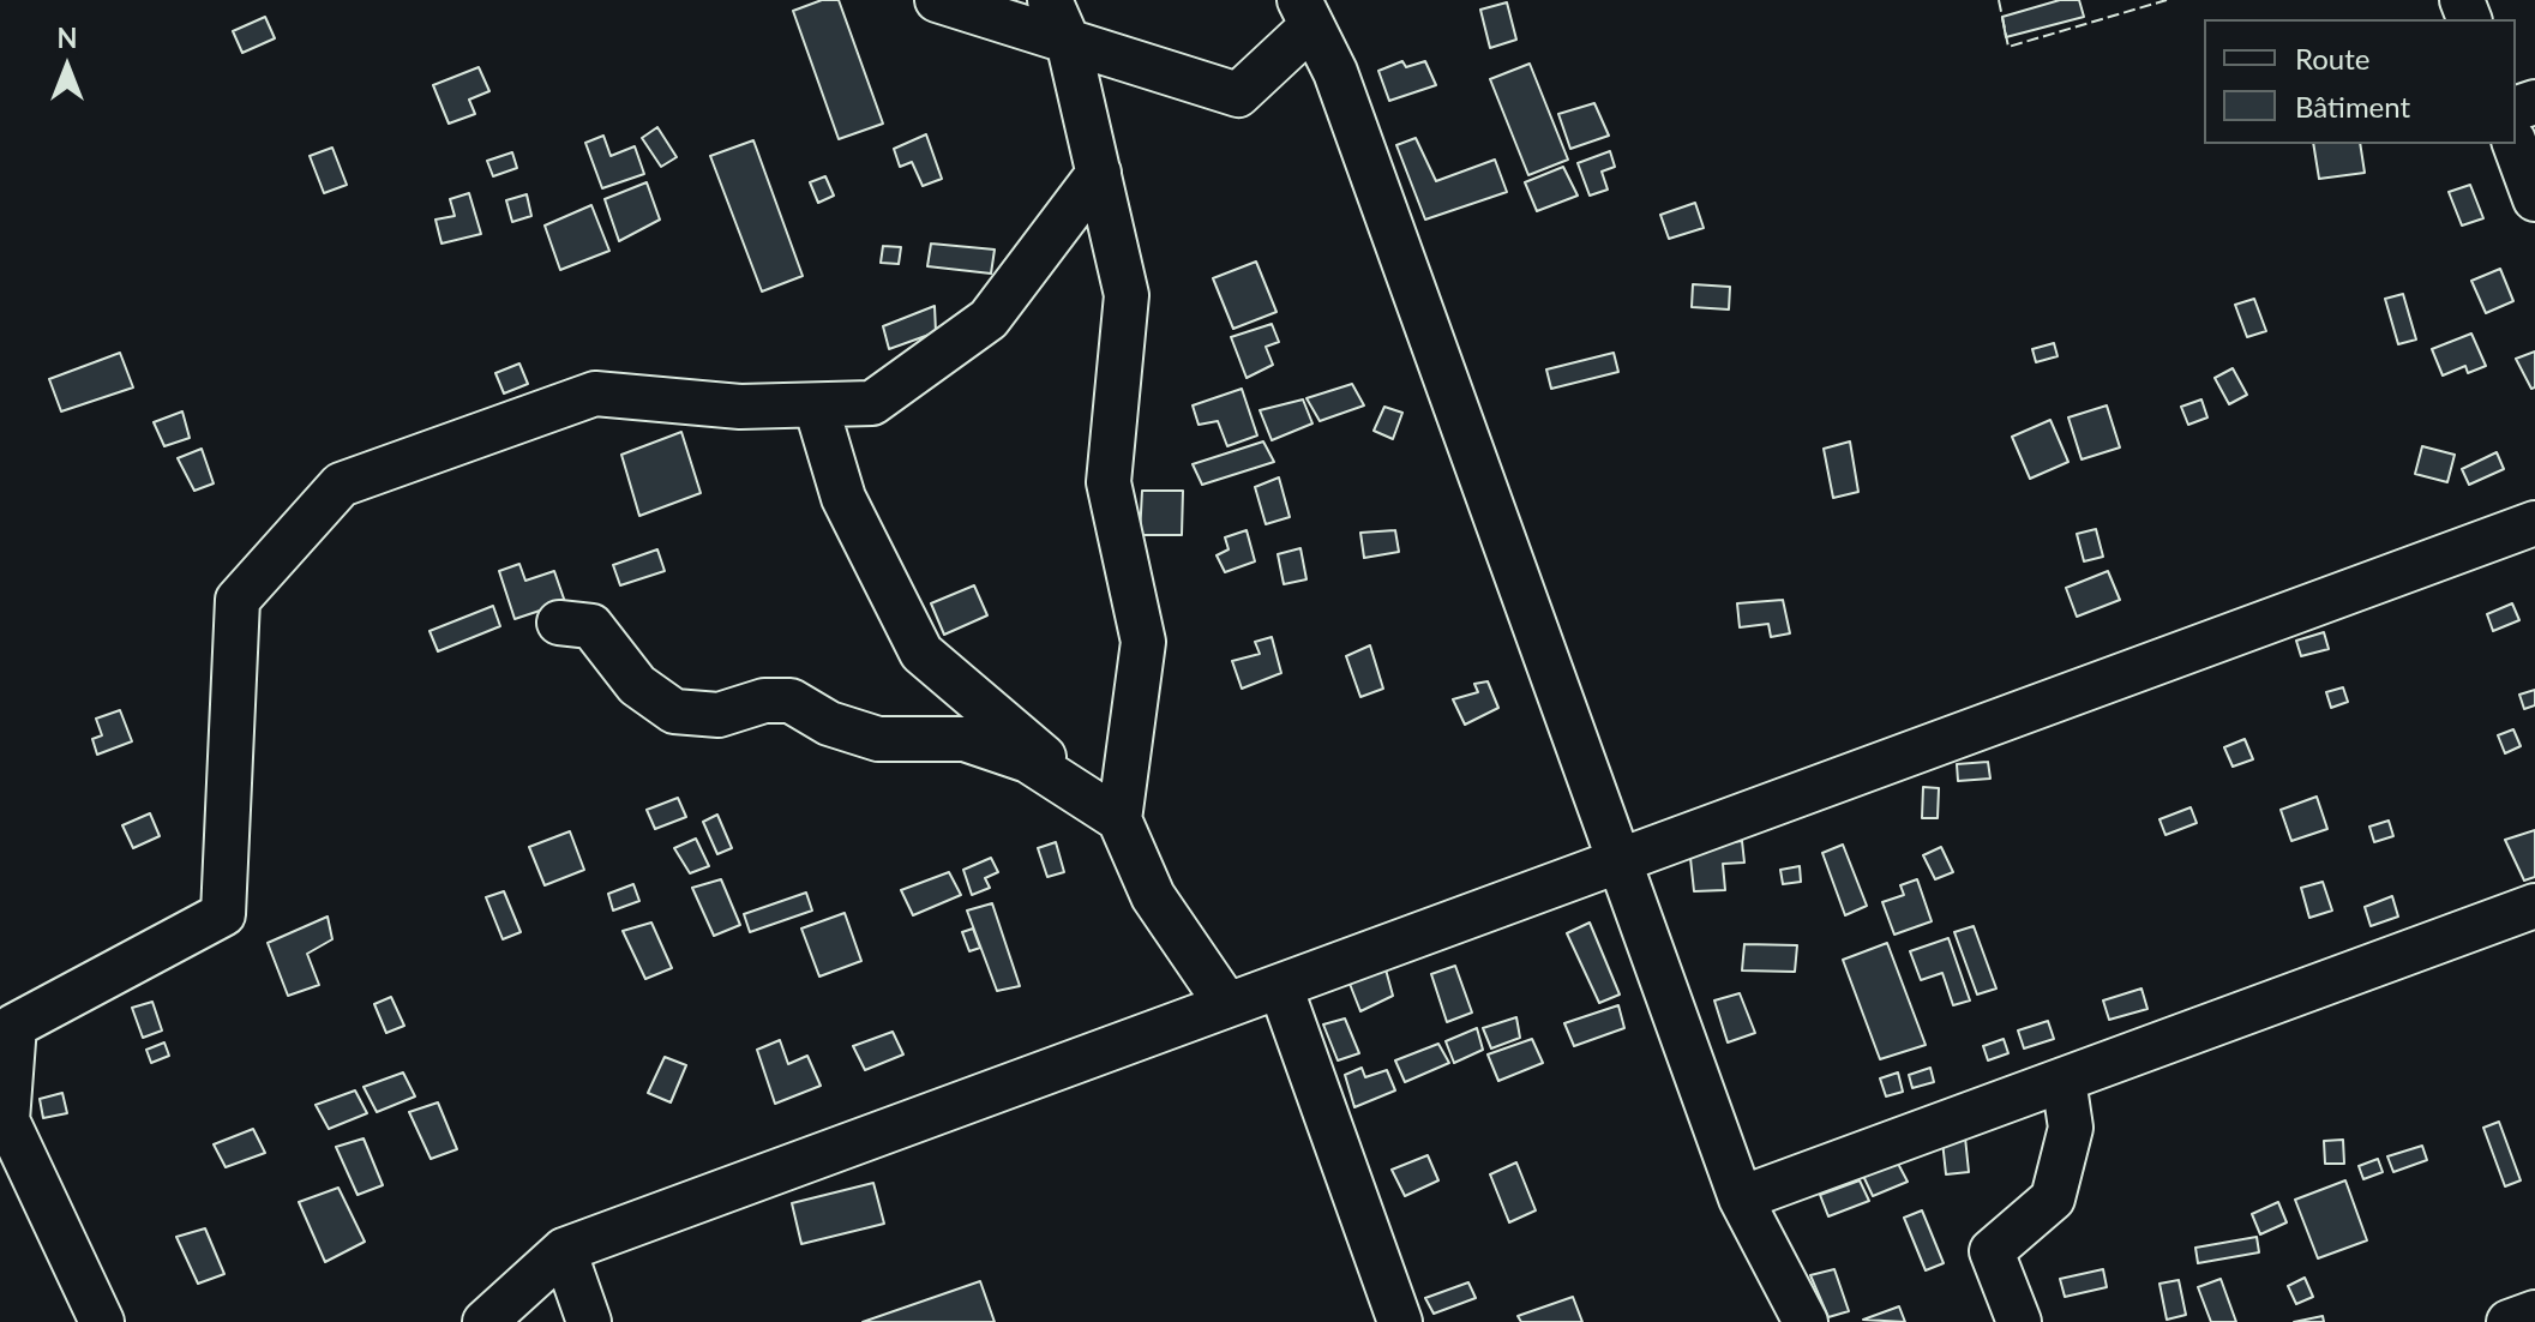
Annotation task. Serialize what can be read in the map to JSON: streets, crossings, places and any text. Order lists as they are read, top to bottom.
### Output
{
  "legend": ["Route", "Bâtiment"],
  "north": "top"
}
